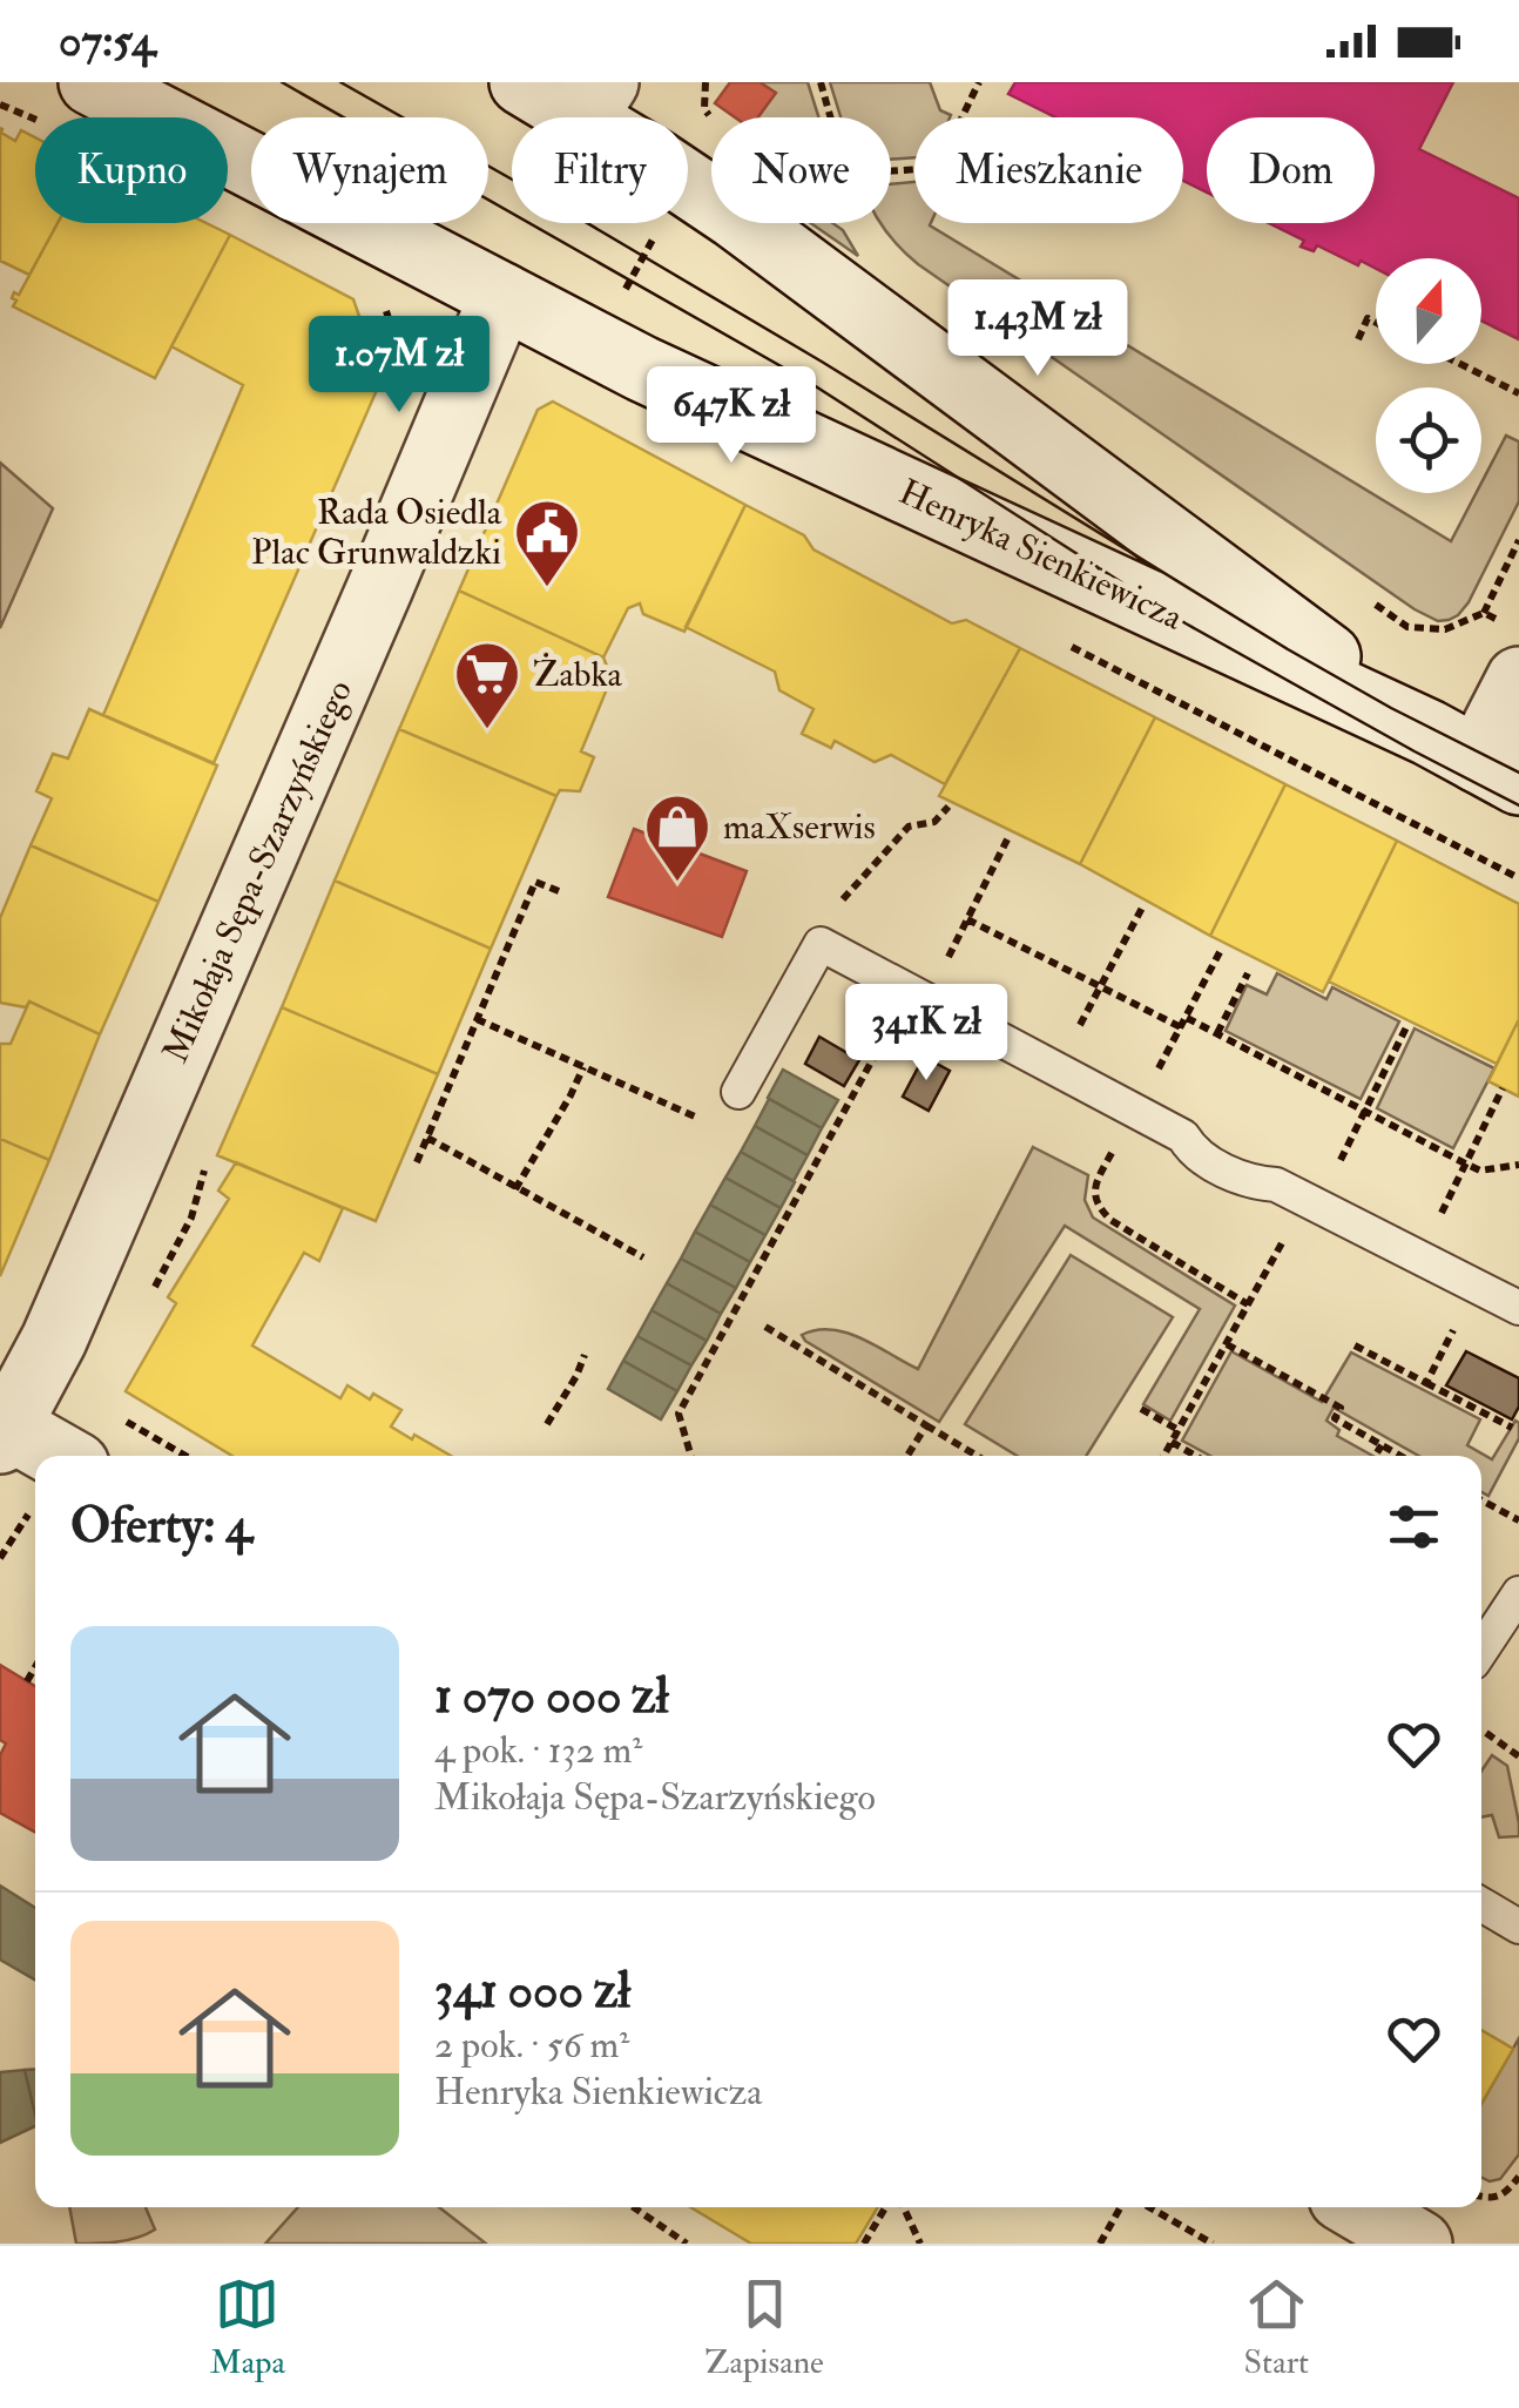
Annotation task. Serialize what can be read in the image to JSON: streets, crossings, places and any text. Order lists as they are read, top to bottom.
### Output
{
  "streets": {
    "street": ["Henryka Sienkiewicza", "Mikołaja Sępa-Szarzyńskiego"]
  },
  "crossings": [
    ["Henryka Sienkiewicza", "Mikołaja Sępa-Szarzyńskiego"]
  ],
  "places": {
    "public building": ["Rada Osiedla Plac Grunwaldzki"],
    "supermarket": ["Żabka"],
    "shop": ["maXserwis"]
  },
  "north": "top",
  "page": {
    "status": "07:54",
    "chip": [
      "Kupno",
      "Wynajem",
      "Filtry",
      "Nowe",
      "Mieszkanie",
      "Dom"
    ],
    "price": [
      "1.43M zł",
      "1.07M zł",
      "647K zł",
      "341K zł"
    ],
    "heading": "Oferty: 4",
    "list": [
      {
        "name": "1 070 000 zł",
        "note": "4 pok. · 132 m² · Mikołaja Sępa-Szarzyńskiego"
      },
      {
        "name": "341 000 zł",
        "note": "2 pok. · 56 m² · Henryka Sienkiewicza"
      }
    ],
    "tabs": ["Mapa", "Zapisane", "Start"]
  }
}
